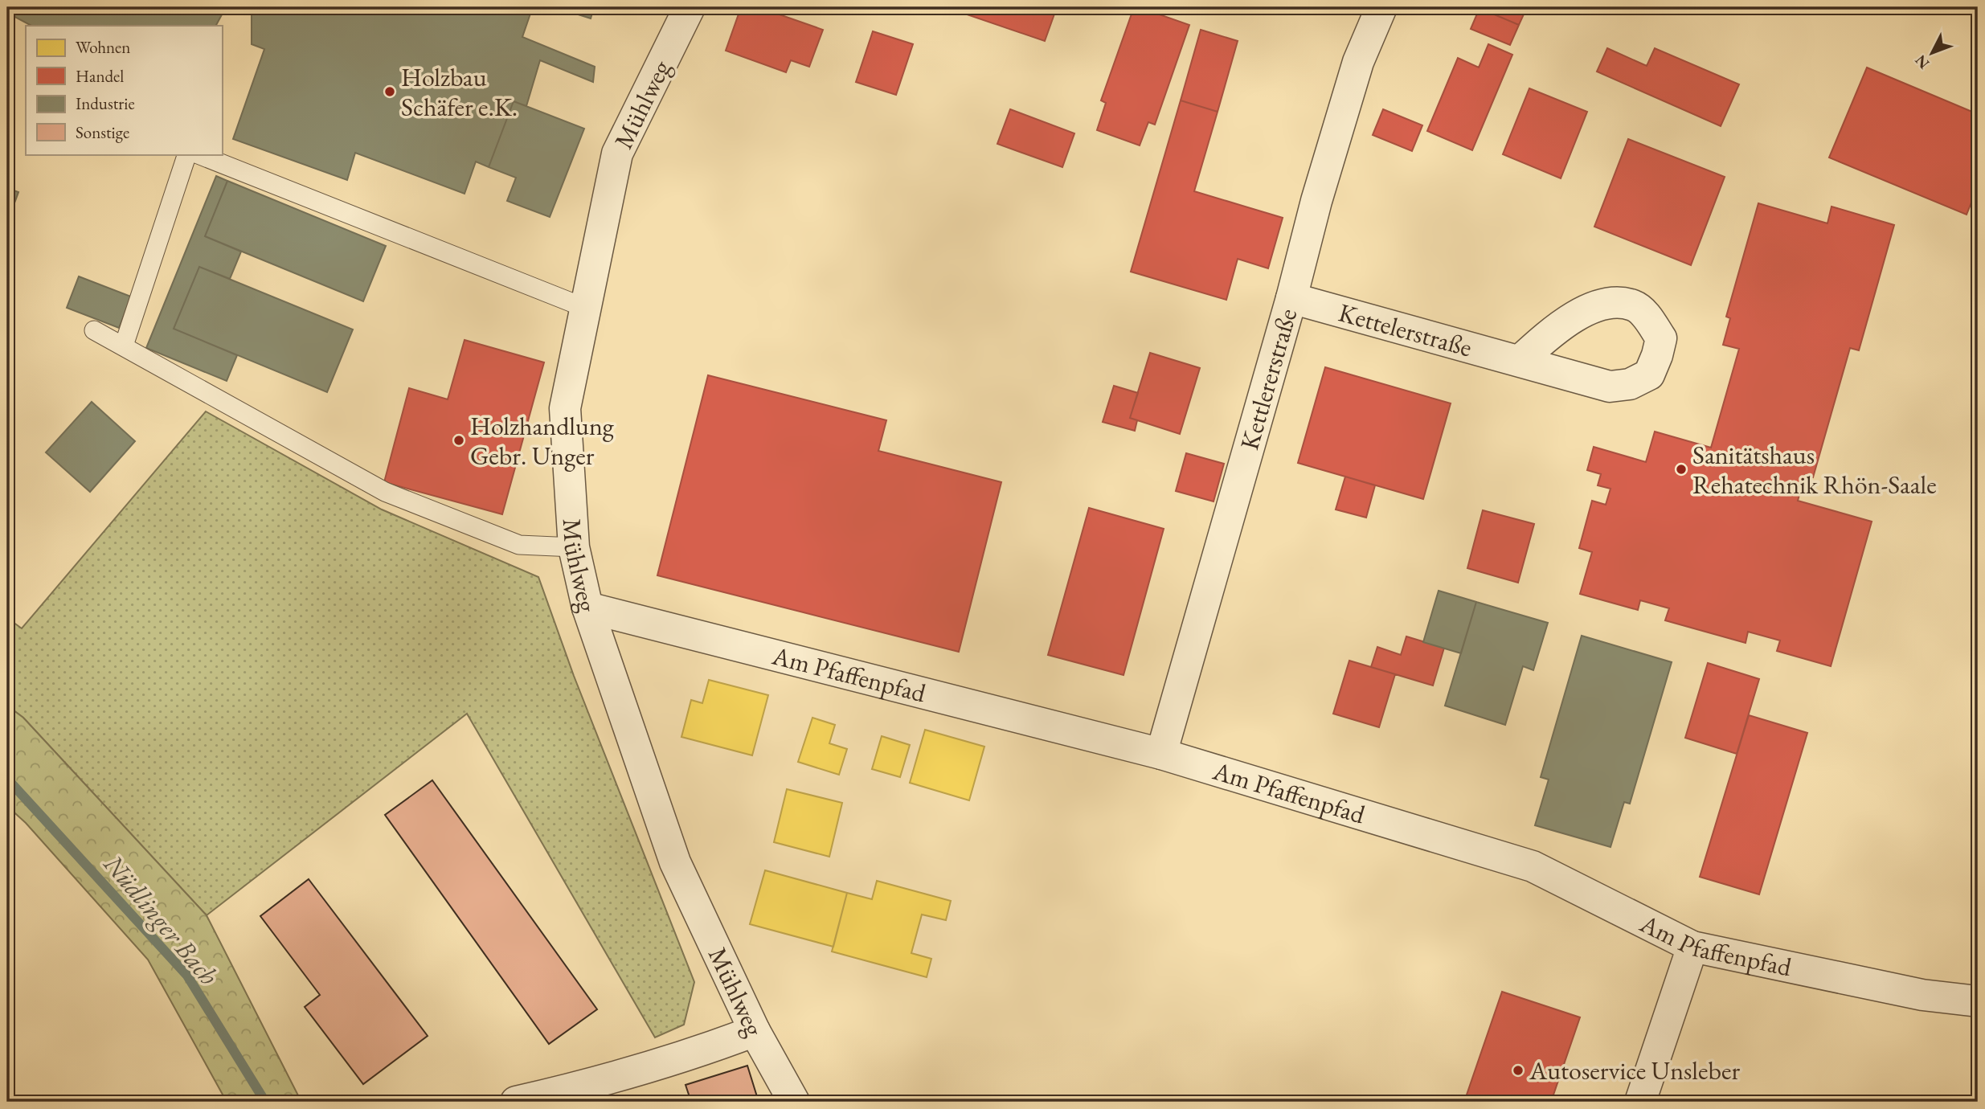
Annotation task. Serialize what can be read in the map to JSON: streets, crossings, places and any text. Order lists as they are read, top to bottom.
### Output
{
  "streets": {
    "street": [
      "Mühlweg",
      "Kettelerstraße",
      "Kettlererstraße",
      "Am Pfaffenpfad"
    ]
  },
  "crossings": [
    ["Mühlweg", "Am Pfaffenpfad"],
    ["Kettelerstraße", "Kettlererstraße"],
    ["Kettlererstraße", "Am Pfaffenpfad"]
  ],
  "water": ["Nüdlinger Bach"],
  "places": [
    "Holzbau Schäfer e.K.",
    "Holzhandlung Gebr. Unger",
    "Sanitätshaus Rehatechnik Rhön-Saale",
    "Autoservice Unsleber"
  ],
  "legend": [
    "Wohnen",
    "Handel",
    "Industrie",
    "Sonstige"
  ],
  "north": "bottom left"
}
